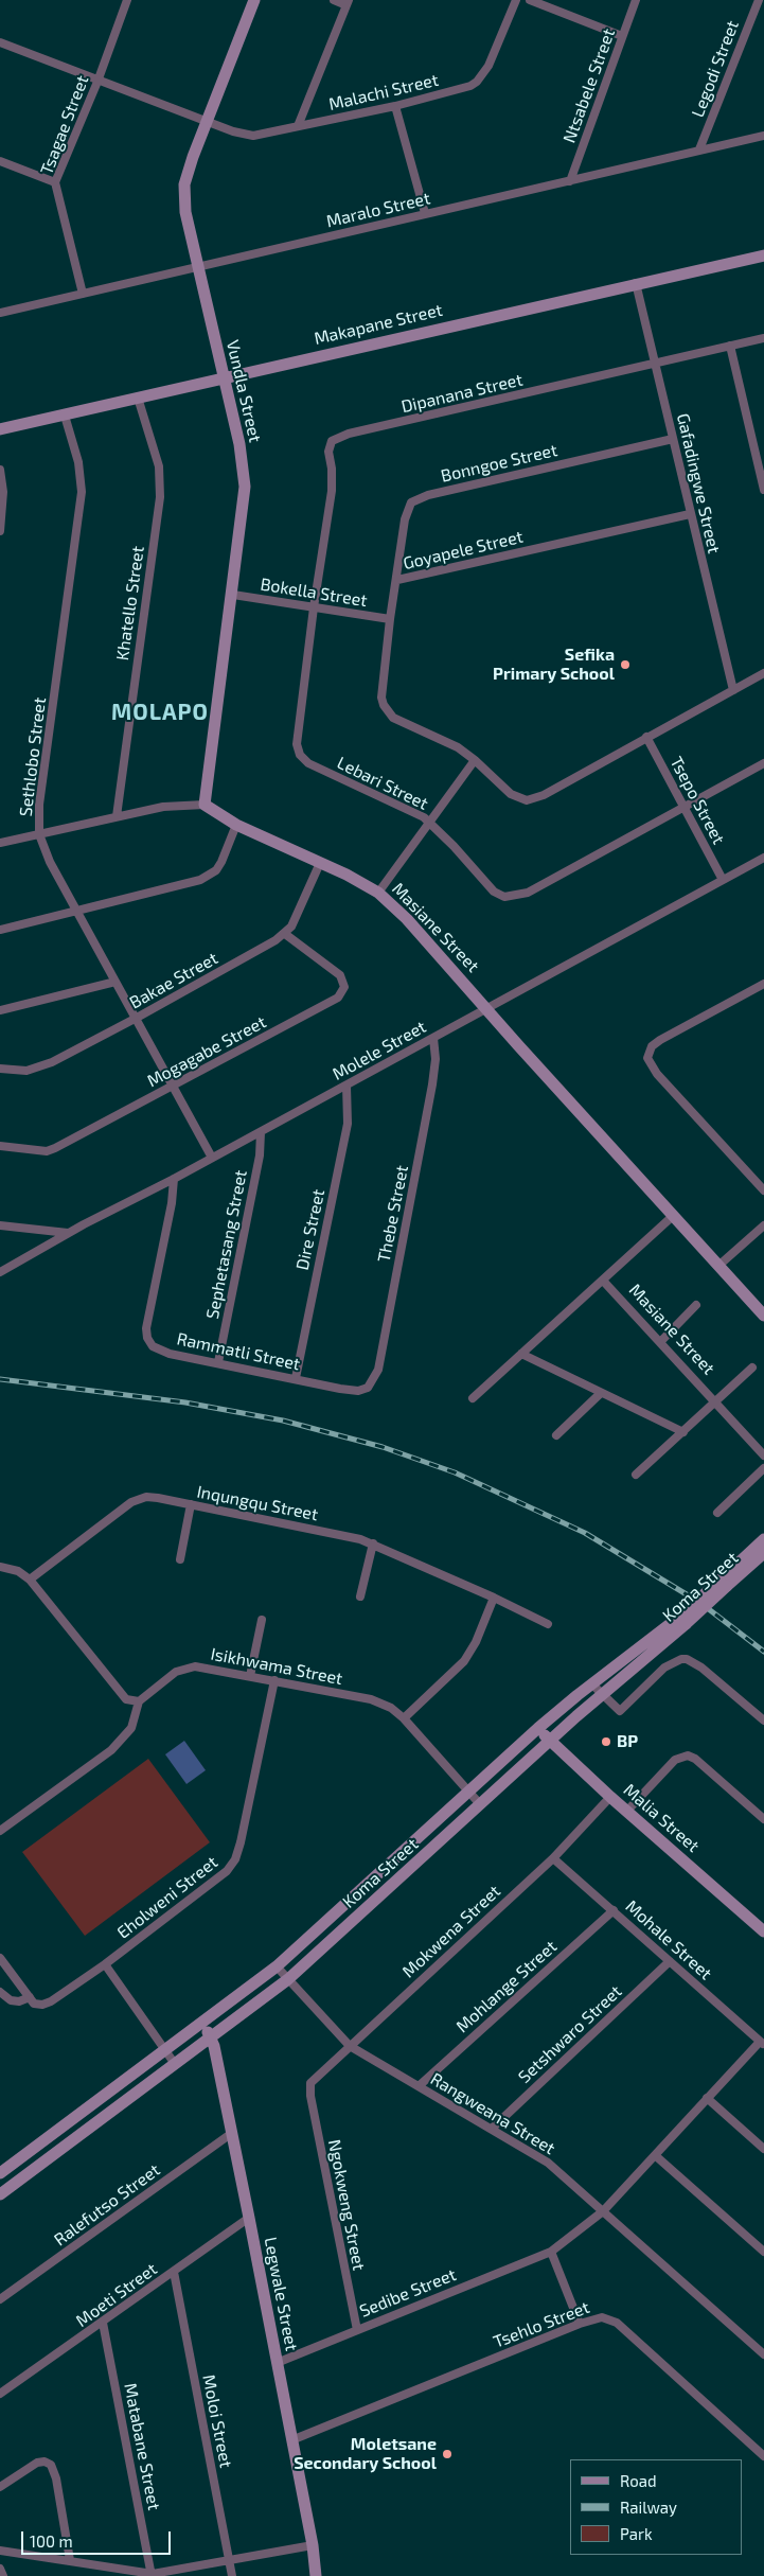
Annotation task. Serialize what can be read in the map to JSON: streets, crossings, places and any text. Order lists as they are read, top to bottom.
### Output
{
  "streets": {
    "street": [
      "Legodi Street",
      "Ntsabele Street",
      "Malachi Street",
      "Tsagae Street",
      "Maralo Street",
      "Makapane Street",
      "Vundla Street",
      "Dipanana Street",
      "Bonngoe Street",
      "Gafadingwe Street",
      "Goyapele Street",
      "Bokella Street",
      "Khatello Street",
      "Sethlobo Street",
      "Lebari Street",
      "Tsepo Street",
      "Masiane Street",
      "Bakae Street",
      "Molele Street",
      "Mogagabe Street",
      "Thebe Street",
      "Dire Street",
      "Sephetasang Street",
      "Rammatli Street",
      "Inqungqu Street",
      "Koma Street",
      "Isikhwama Street",
      "Malia Street",
      "Eholweni Street",
      "Mokwena Street",
      "Mohale Street",
      "Mohlange Street",
      "Setshwaro Street",
      "Rangweana Street",
      "Ralefutso Street",
      "Ngokweng Street",
      "Sedibe Street",
      "Legwale Street",
      "Moeti Street",
      "Tsehlo Street",
      "Moloi Street",
      "Matabane Street"
    ]
  },
  "crossings": [
    ["Legodi Street", "Maralo Street"],
    ["Ntsabele Street", "Maralo Street"],
    ["Malachi Street", "Tsagae Street"],
    ["Malachi Street", "Vundla Street"],
    ["Tsagae Street", "Maralo Street"],
    ["Maralo Street", "Vundla Street"],
    ["Makapane Street", "Vundla Street"],
    ["Makapane Street", "Gafadingwe Street"],
    ["Makapane Street", "Khatello Street"],
    ["Makapane Street", "Sethlobo Street"],
    ["Vundla Street", "Bokella Street"],
    ["Vundla Street", "Masiane Street"],
    ["Dipanana Street", "Gafadingwe Street"],
    ["Dipanana Street", "Bokella Street"],
    ["Dipanana Street", "Lebari Street"],
    ["Bonngoe Street", "Gafadingwe Street"],
    ["Bonngoe Street", "Goyapele Street"],
    ["Gafadingwe Street", "Goyapele Street"],
    ["Goyapele Street", "Bokella Street"],
    ["Goyapele Street", "Tsepo Street"],
    ["Bokella Street", "Lebari Street"],
    ["Sethlobo Street", "Bakae Street"],
    ["Sethlobo Street", "Molele Street"],
    ["Sethlobo Street", "Mogagabe Street"],
    ["Lebari Street", "Tsepo Street"],
    ["Tsepo Street", "Molele Street"],
    ["Masiane Street", "Molele Street"],
    ["Bakae Street", "Mogagabe Street"],
    ["Molele Street", "Thebe Street"],
    ["Molele Street", "Dire Street"],
    ["Molele Street", "Sephetasang Street"],
    ["Molele Street", "Rammatli Street"],
    ["Thebe Street", "Rammatli Street"],
    ["Dire Street", "Rammatli Street"],
    ["Sephetasang Street", "Rammatli Street"],
    ["Koma Street", "Isikhwama Street"],
    ["Koma Street", "Malia Street"],
    ["Koma Street", "Rangweana Street"],
    ["Koma Street", "Legwale Street"],
    ["Isikhwama Street", "Eholweni Street"],
    ["Malia Street", "Mokwena Street"],
    ["Mokwena Street", "Mohale Street"],
    ["Mokwena Street", "Rangweana Street"],
    ["Mokwena Street", "Ngokweng Street"],
    ["Mohale Street", "Mohlange Street"],
    ["Mohale Street", "Setshwaro Street"],
    ["Mohale Street", "Sedibe Street"],
    ["Mohlange Street", "Rangweana Street"],
    ["Setshwaro Street", "Rangweana Street"],
    ["Rangweana Street", "Sedibe Street"],
    ["Ralefutso Street", "Legwale Street"],
    ["Ngokweng Street", "Sedibe Street"],
    ["Sedibe Street", "Legwale Street"],
    ["Legwale Street", "Moeti Street"],
    ["Legwale Street", "Tsehlo Street"],
    ["Moeti Street", "Moloi Street"],
    ["Moeti Street", "Matabane Street"]
  ],
  "districts": ["MOLAPO"],
  "places": ["Sefika Primary School", "BP", "Moletsane Secondary School"],
  "legend": ["Road", "Railway", "Park"],
  "scale_bar": "100 m"
}
